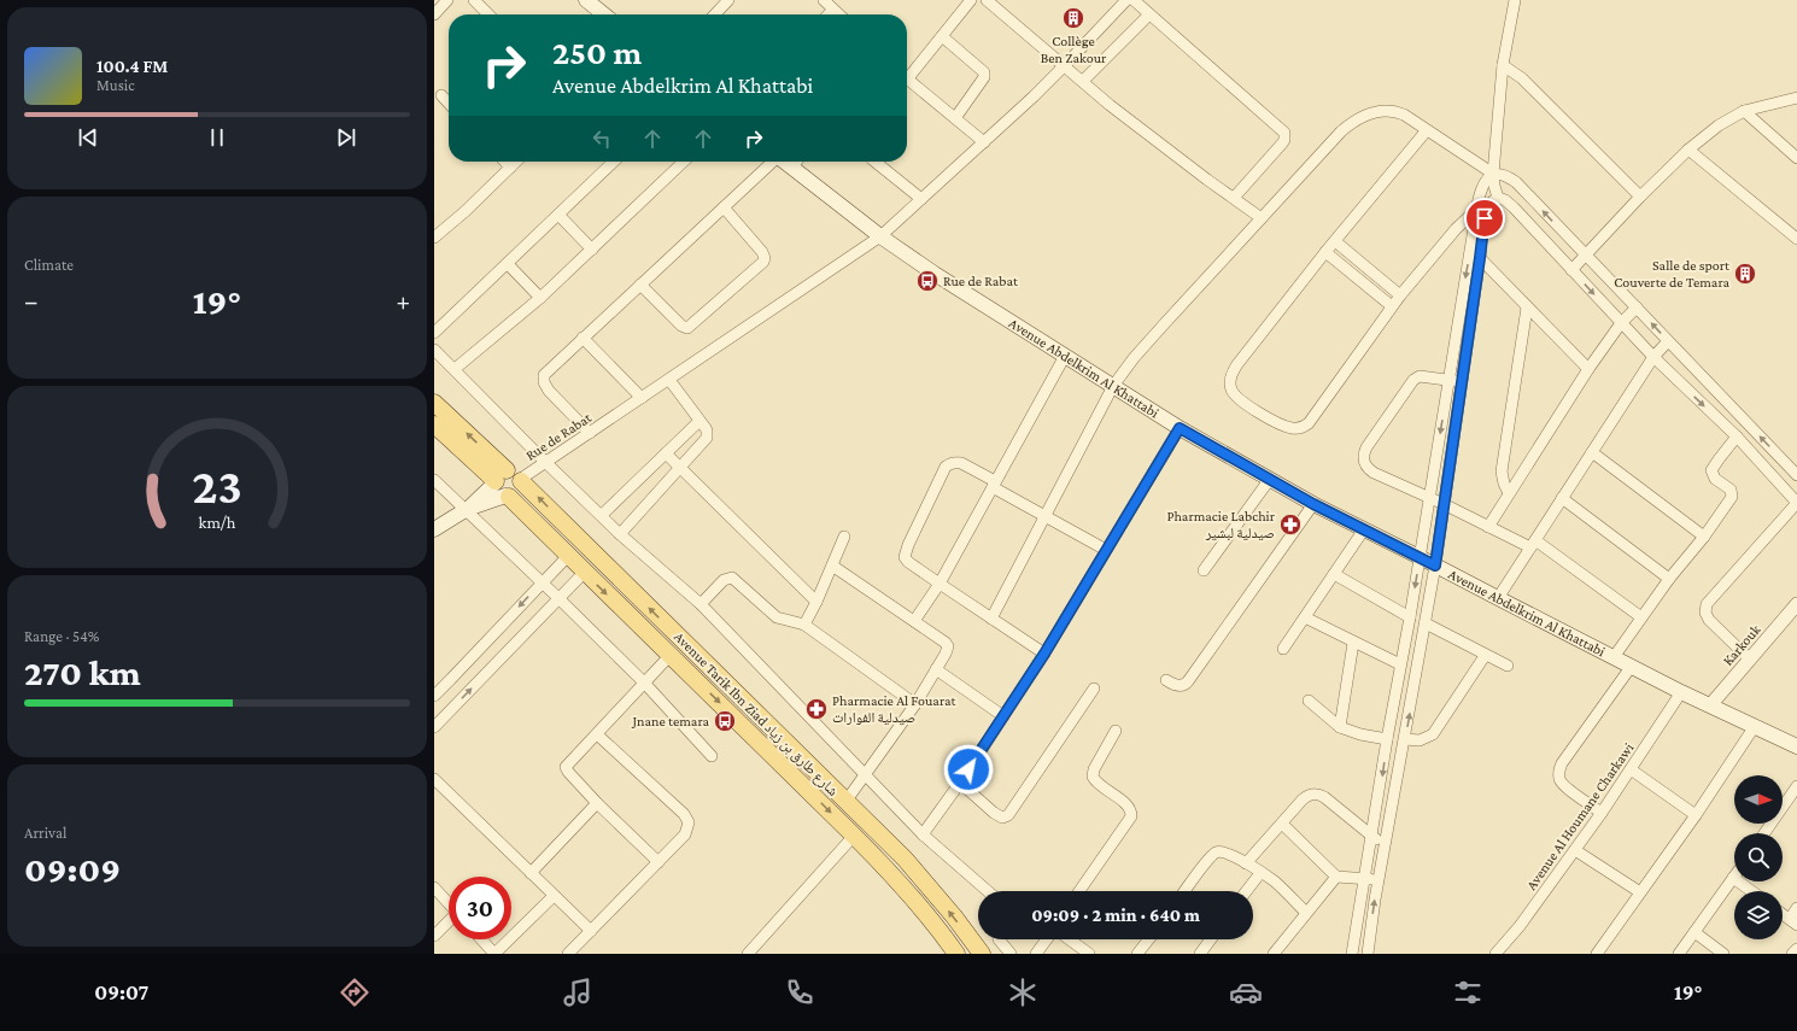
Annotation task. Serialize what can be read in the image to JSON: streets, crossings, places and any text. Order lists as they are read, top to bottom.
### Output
{
  "streets": {
    "main road": ["Avenue Abdelkrim Al Khattabi", "Avenue Tarik Ibn Ziad شارع طارق بن زياد"],
    "street": ["Rue de Rabat", "Karkouk", "Avenue Al Houmane Charkawi"]
  },
  "crossings": [
    ["Avenue Abdelkrim Al Khattabi", "Rue de Rabat"],
    ["Avenue Abdelkrim Al Khattabi", "Karkouk"],
    ["Avenue Abdelkrim Al Khattabi", "Avenue Al Houmane Charkawi"],
    ["Rue de Rabat", "Avenue Tarik Ibn Ziad شارع طارق بن زياد"]
  ],
  "places": {
    "building": ["Collège Ben Zakour", "Salle de sport Couverte de Temara"],
    "bus stop": ["Rue de Rabat", "Jnane temara"],
    "pharmacy": ["Pharmacie Labchir صيدلية لبشير", "Pharmacie Al Fouarat صيدلية الفوارات"]
  },
  "north": "right",
  "page": {
    "turn": ["250 m", "Avenue Abdelkrim Al Khattabi"],
    "song": ["100.4 FM", "Music"],
    "tile": [
      "Climate",
      ["Range · 54%", "270 km"],
      ["Arrival", "09:09"]
    ],
    "heat": ["−", "19°", "+"],
    "limit": "30",
    "trip": "09:09 · 2 min · 640 m",
    "tabs": ["09:07", "19°"],
    "gauge": ["23", "km/h"]
  }
}
